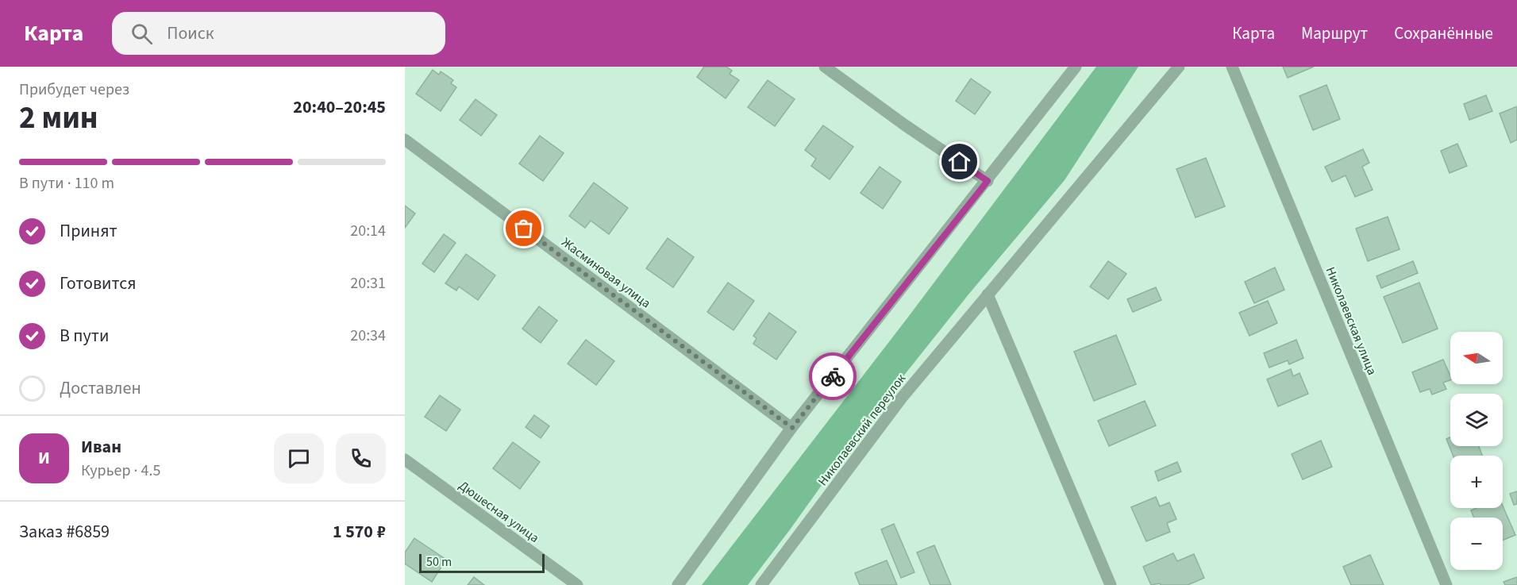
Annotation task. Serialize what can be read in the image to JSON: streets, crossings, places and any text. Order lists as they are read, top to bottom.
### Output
{
  "streets": {
    "street": [
      "Жасминовая улица",
      "Николаевская улица",
      "Николаевский переулок",
      "Дюшесная улица"
    ]
  },
  "scale_bar": "50 m",
  "north": "left",
  "page": {
    "header": "Карта",
    "search": "Поиск",
    "nav": ["Карта", "Маршрут", "Сохранённые"],
    "heading": ["2 мин", "Прибудет через", "20:40–20:45"],
    "panel": [
      "Иван",
      "Курьер · 4.5",
      "Заказ #6859",
      "1 570 ₽"
    ],
    "bar": "В пути · 110 m",
    "list": [
      ["Принят", "20:14"],
      ["Готовится", "20:31"],
      ["В пути", "20:34"],
      "Доставлен"
    ],
    "map_buttons": ["+", "−"],
    "round": "И",
    "scale": "50 m"
  }
}
